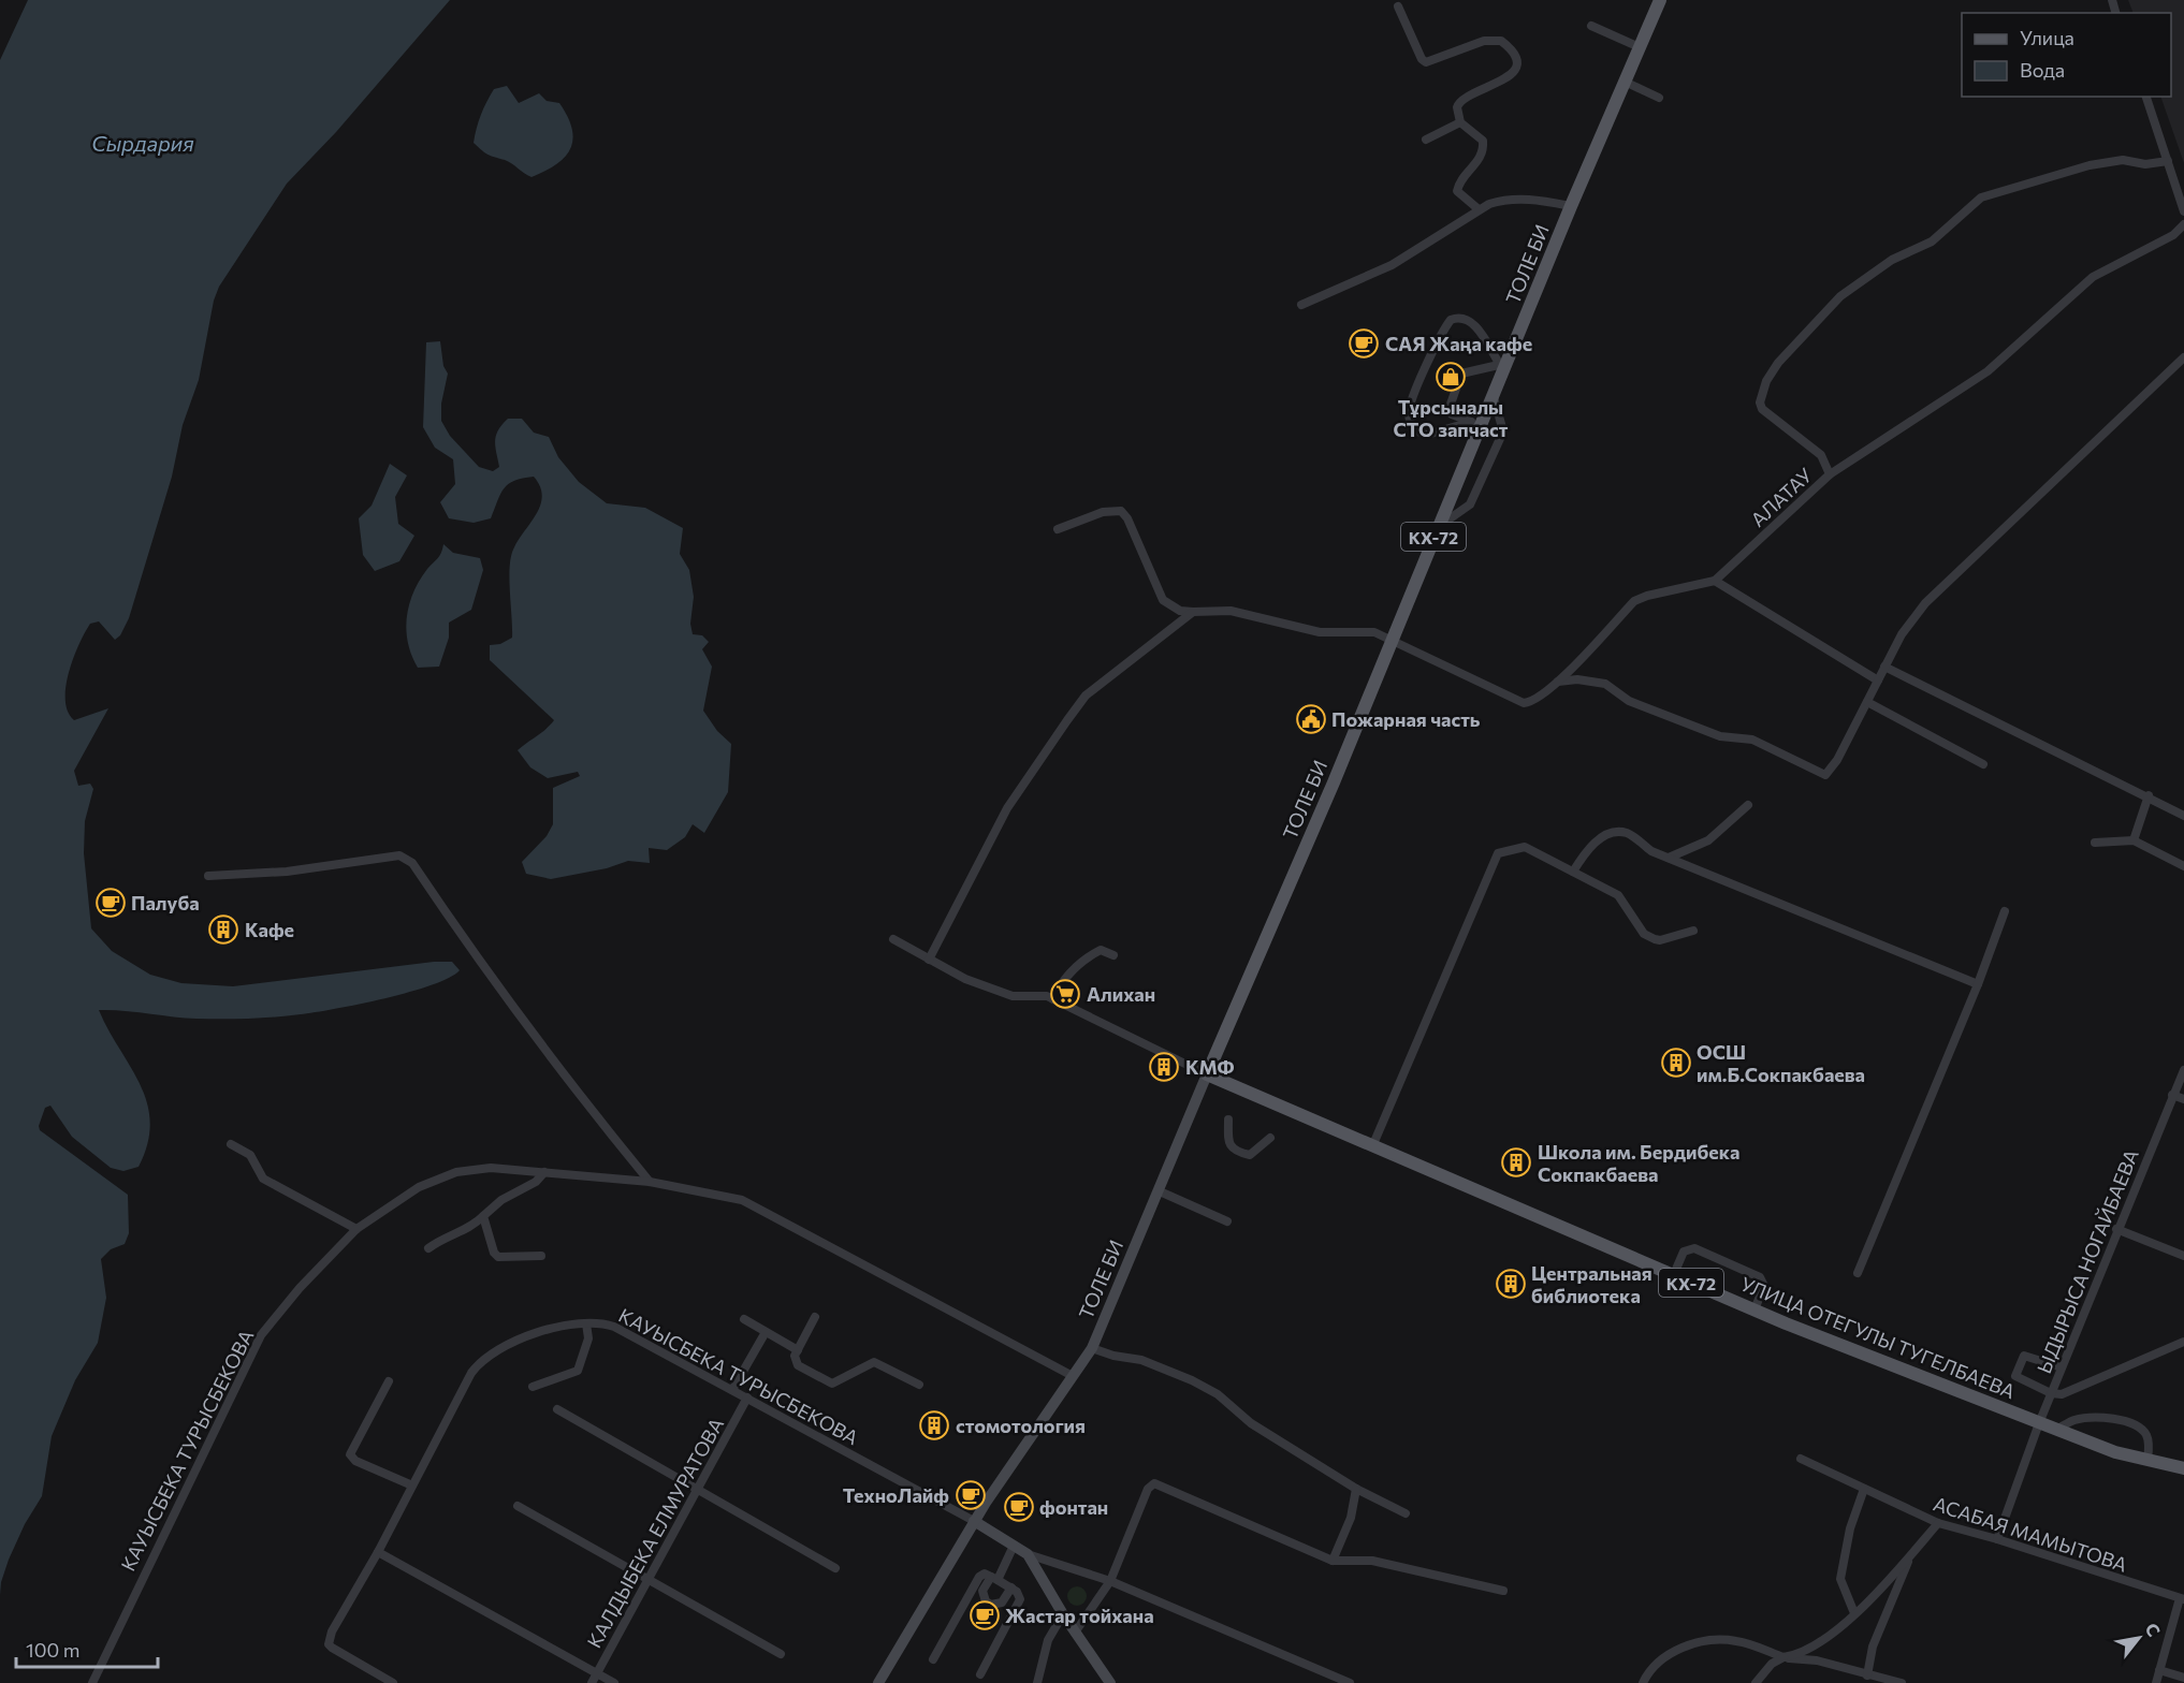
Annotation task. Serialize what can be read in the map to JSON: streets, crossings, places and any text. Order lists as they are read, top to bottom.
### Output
{
  "streets": {
    "main road": ["ТОЛЕ БИ", "КХ-72", "УЛИЦА ОТЕГУЛЫ ТУГЕЛБАЕВА"],
    "street": [
      "АЛАТАУ",
      "ЫДЫРЫСА НОГАЙБАЕВА",
      "КАУЫСБЕКА ТУРЫСБЕКОВА",
      "КАЛДЫБЕКА ЕЛМУРАТОВА",
      "АСАБАЯ МАМЫТОВА"
    ]
  },
  "crossings": [
    ["ТОЛЕ БИ", "УЛИЦА ОТЕГУЛЫ ТУГЕЛБАЕВА"],
    ["ТОЛЕ БИ", "КАУЫСБЕКА ТУРЫСБЕКОВА"],
    ["ЫДЫРЫСА НОГАЙБАЕВА", "УЛИЦА ОТЕГУЛЫ ТУГЕЛБАЕВА"],
    ["ЫДЫРЫСА НОГАЙБАЕВА", "АСАБАЯ МАМЫТОВА"],
    ["КАУЫСБЕКА ТУРЫСБЕКОВА", "КАЛДЫБЕКА ЕЛМУРАТОВА"]
  ],
  "water": ["Сырдария"],
  "places": {
    "cafe": [
      "САЯ Жаңа кафе",
      "Палуба",
      "ТехноЛайф",
      "фонтан",
      "Жастар тойхана"
    ],
    "shop": ["Тұрсыналы СТО запчаст"],
    "public building": ["Пожарная часть"],
    "building": [
      "Кафе",
      "ОСШ им.Б.Сокпакбаева",
      "КМФ",
      "Школа им. Бердибека Сокпакбаева",
      "Центральная библиотека",
      "стомотология"
    ],
    "supermarket": ["Алихан"]
  },
  "legend": ["Улица", "Вода"],
  "scale_bar": "100 m",
  "north": "top right"
}
